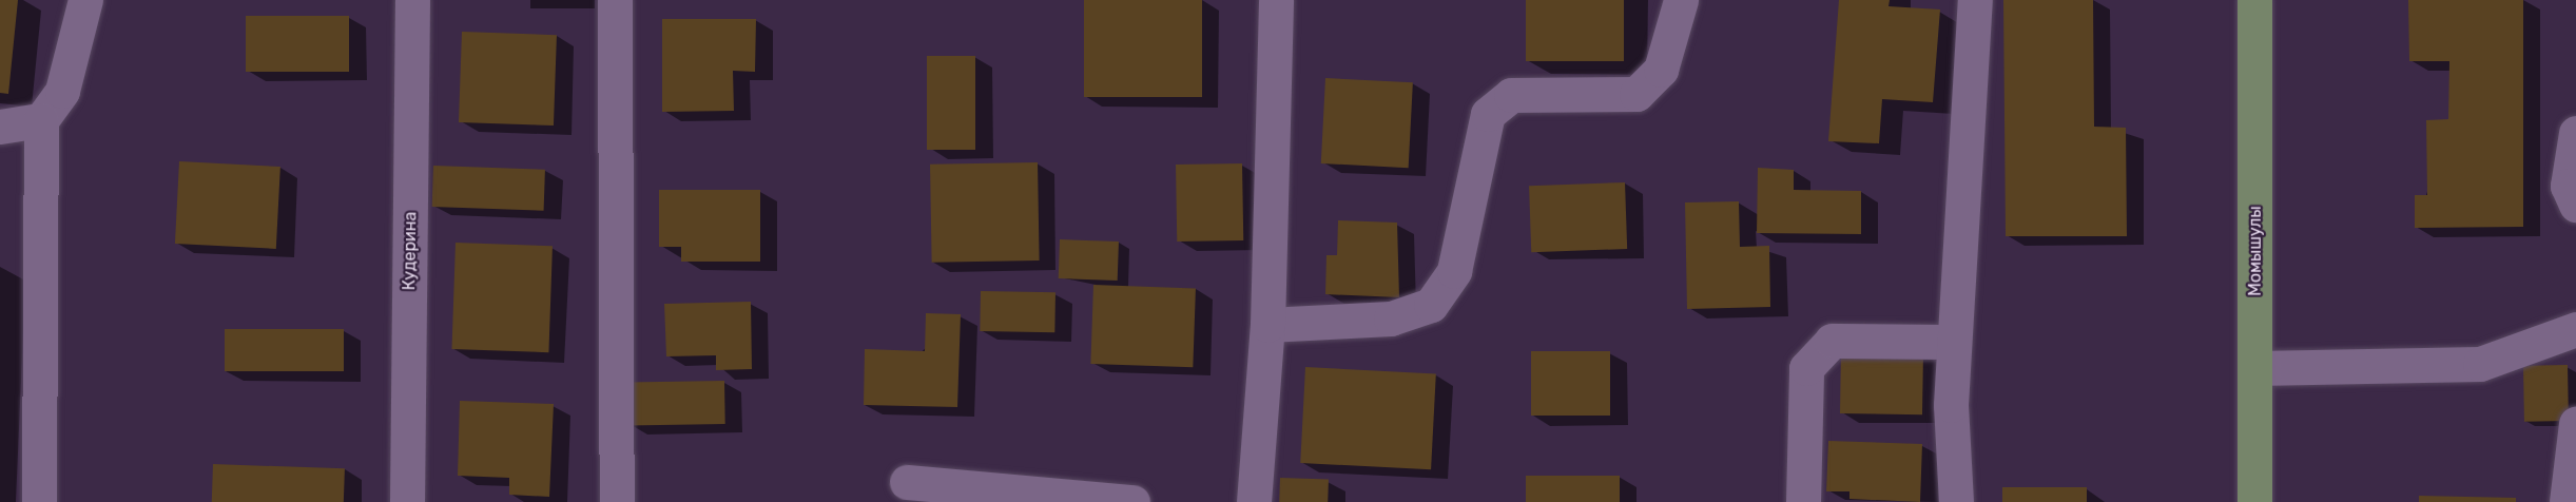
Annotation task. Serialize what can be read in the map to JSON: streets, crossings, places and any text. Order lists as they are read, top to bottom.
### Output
{
  "streets": {
    "main road": ["Момышулы"],
    "lane": ["Кудерина"]
  }
}
